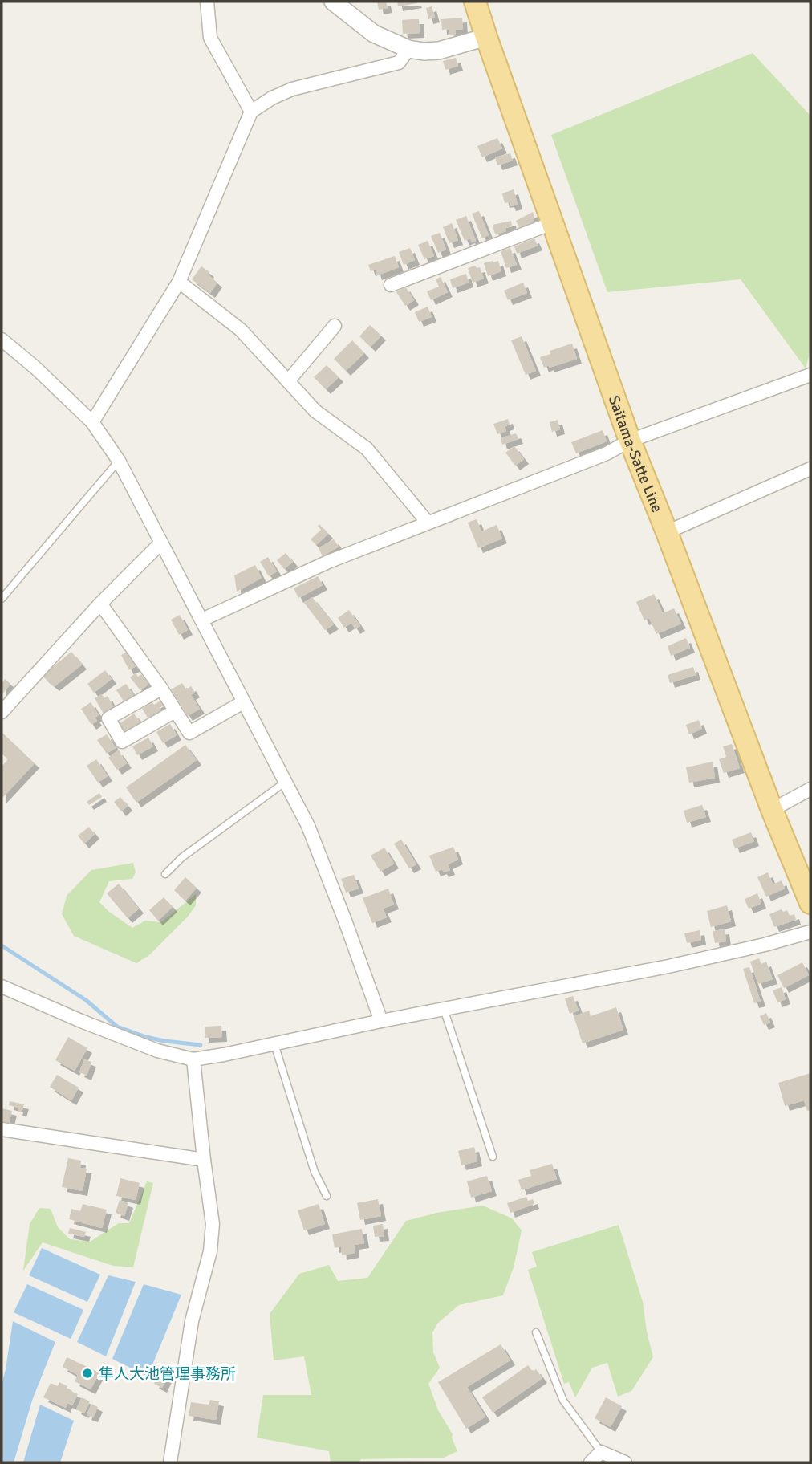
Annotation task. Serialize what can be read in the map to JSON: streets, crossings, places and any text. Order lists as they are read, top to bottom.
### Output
{
  "streets": {
    "main road": ["Saitama-Satte Line"]
  },
  "places": ["隼人大池管理事務所"]
}
